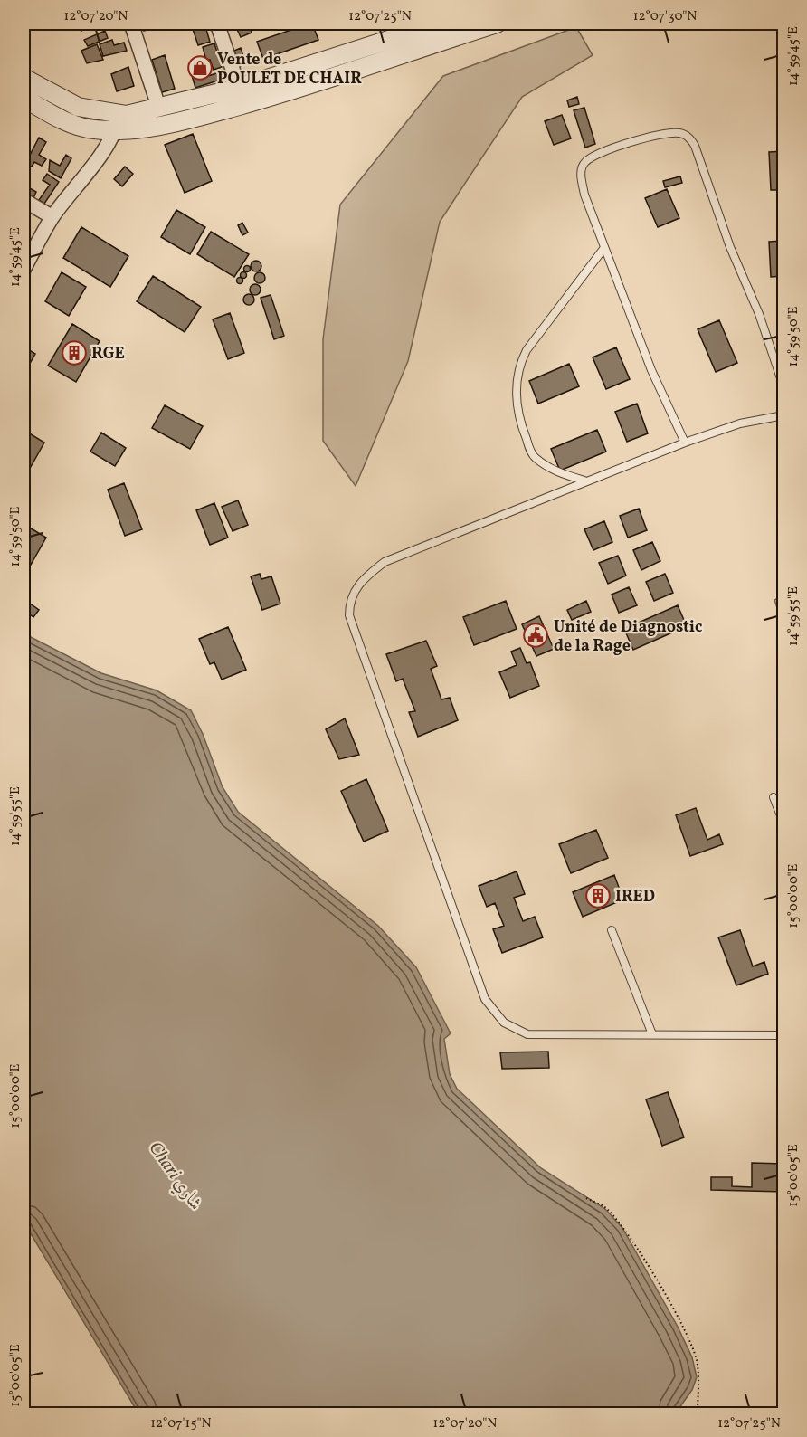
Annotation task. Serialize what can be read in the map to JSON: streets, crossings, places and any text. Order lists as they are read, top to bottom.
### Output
{
  "water": ["Chari شاري"],
  "places": {
    "shop": ["Vente de POULET DE CHAIR"],
    "building": ["RGE", "IRED"],
    "public building": ["Unité de Diagnostic de la Rage"]
  },
  "coordinates": [
    "12°07'20\"N",
    "12°07'25\"N",
    "12°07'30\"N",
    "14°59'45\"E",
    "14°59'50\"E",
    "14°59'55\"E",
    "15°00'00\"E",
    "15°00'05\"E",
    "12°07'15\"N"
  ]
}
